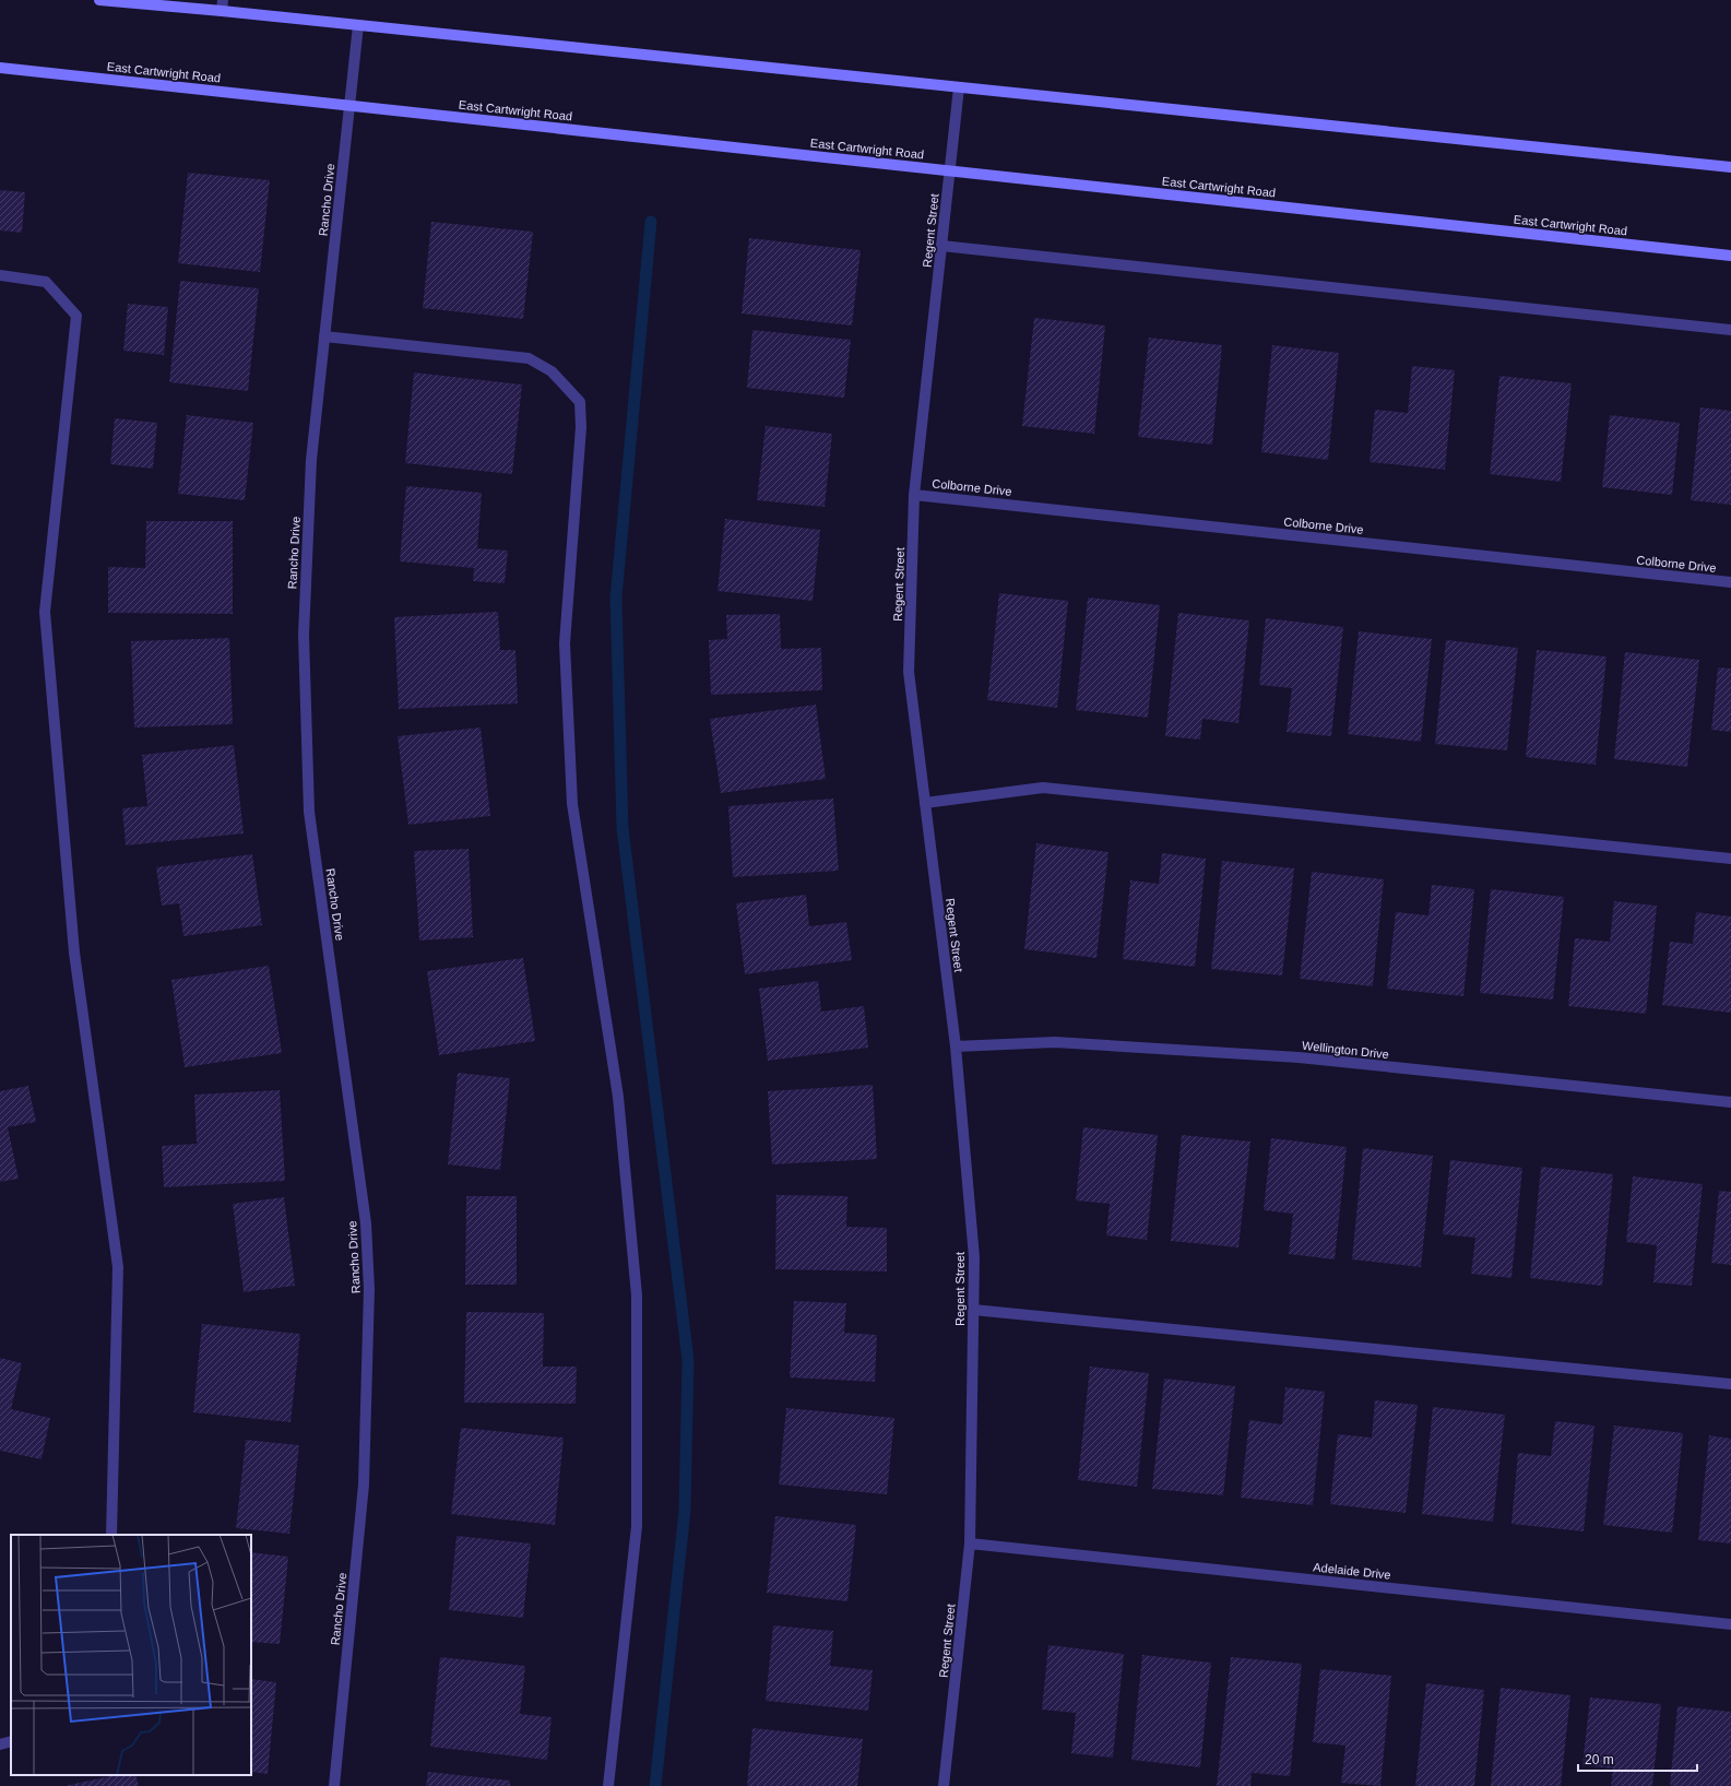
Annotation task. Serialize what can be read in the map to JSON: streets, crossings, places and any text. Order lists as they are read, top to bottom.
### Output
{
  "streets": {
    "main road": ["East Cartwright Road"],
    "street": [
      "Rancho Drive",
      "Regent Street",
      "Colborne Drive",
      "Wellington Drive",
      "Adelaide Drive"
    ]
  },
  "crossings": [
    ["East Cartwright Road", "Rancho Drive"],
    ["East Cartwright Road", "Regent Street"],
    ["Regent Street", "Colborne Drive"],
    ["Regent Street", "Wellington Drive"],
    ["Regent Street", "Adelaide Drive"]
  ],
  "scale_bar": "20 m"
}
